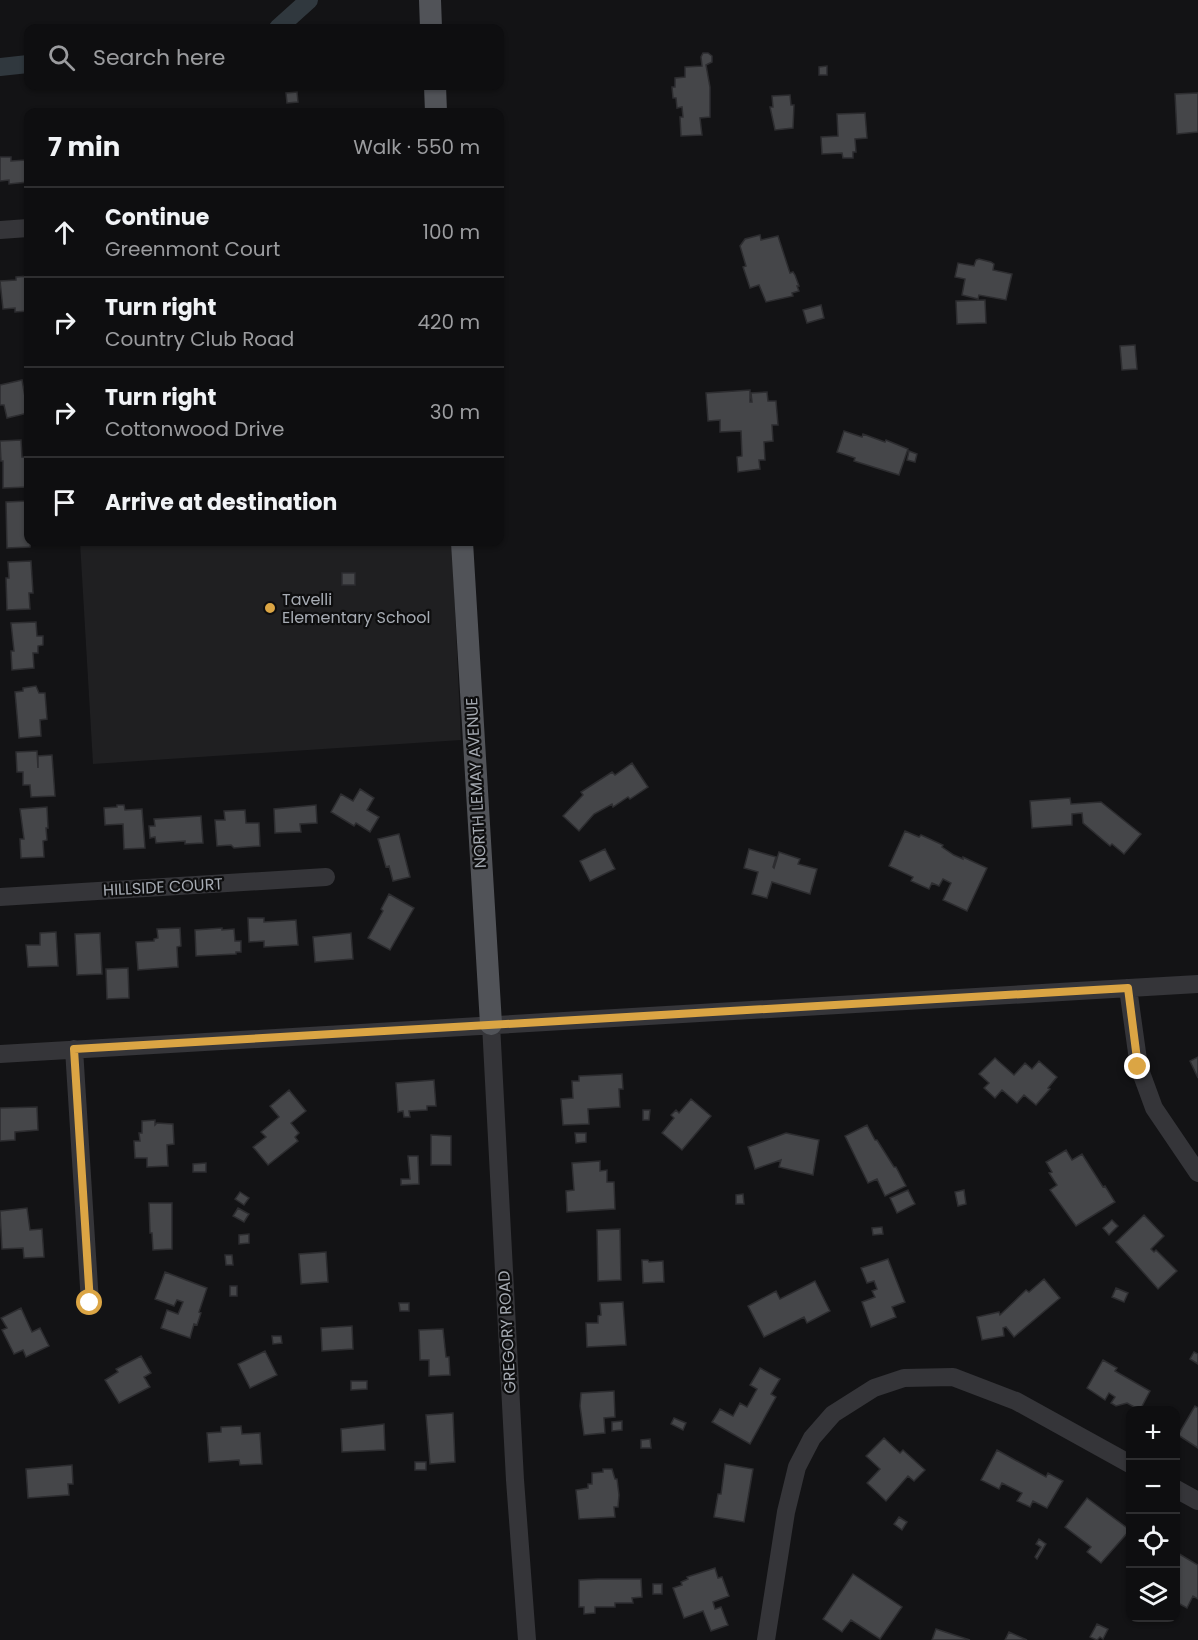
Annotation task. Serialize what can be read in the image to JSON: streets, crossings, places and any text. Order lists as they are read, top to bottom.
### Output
{
  "streets": {
    "main road": ["NORTH LEMAY AVENUE"],
    "street": ["HILLSIDE COURT", "GREGORY ROAD"]
  },
  "crossings": [
    ["NORTH LEMAY AVENUE", "GREGORY ROAD"]
  ],
  "places": ["Tavelli Elementary School"],
  "page": {
    "search": "Search here",
    "heading": ["7 min", "Walk · 550 m"],
    "list": [
      ["Continue", "Greenmont Court", "100 m"],
      ["Turn right", "Country Club Road", "420 m"],
      ["Turn right", "Cottonwood Drive", "30 m"],
      "Arrive at destination"
    ],
    "map_buttons": ["+", "−"]
  }
}
